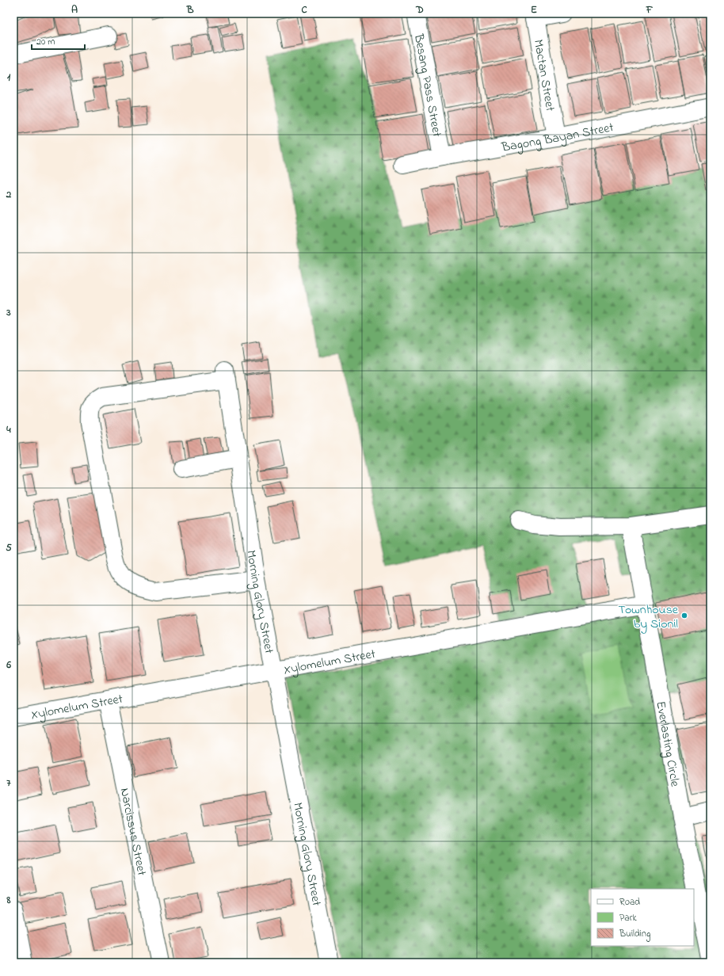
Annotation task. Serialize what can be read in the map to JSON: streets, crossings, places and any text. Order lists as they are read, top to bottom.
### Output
{
  "streets": {
    "street": [
      "Mactan Street",
      "Besang Pass Street",
      "Bagong Bayan Street",
      "Morning Glory Street",
      "Xylomelum Street",
      "Everlasting Circle",
      "Narcissus Street"
    ]
  },
  "crossings": [
    ["Mactan Street", "Bagong Bayan Street"],
    ["Besang Pass Street", "Bagong Bayan Street"],
    ["Morning Glory Street", "Xylomelum Street"],
    ["Xylomelum Street", "Everlasting Circle"],
    ["Xylomelum Street", "Narcissus Street"]
  ],
  "places": ["Townhouse by Sionil"],
  "legend": ["Road", "Park", "Building"],
  "scale_bar": "20 m",
  "grid": {
    "columns": [
      "A",
      "B",
      "C",
      "D",
      "E",
      "F"
    ],
    "rows": [
      "1",
      "2",
      "3",
      "4",
      "5",
      "6",
      "7",
      "8"
    ]
  }
}
